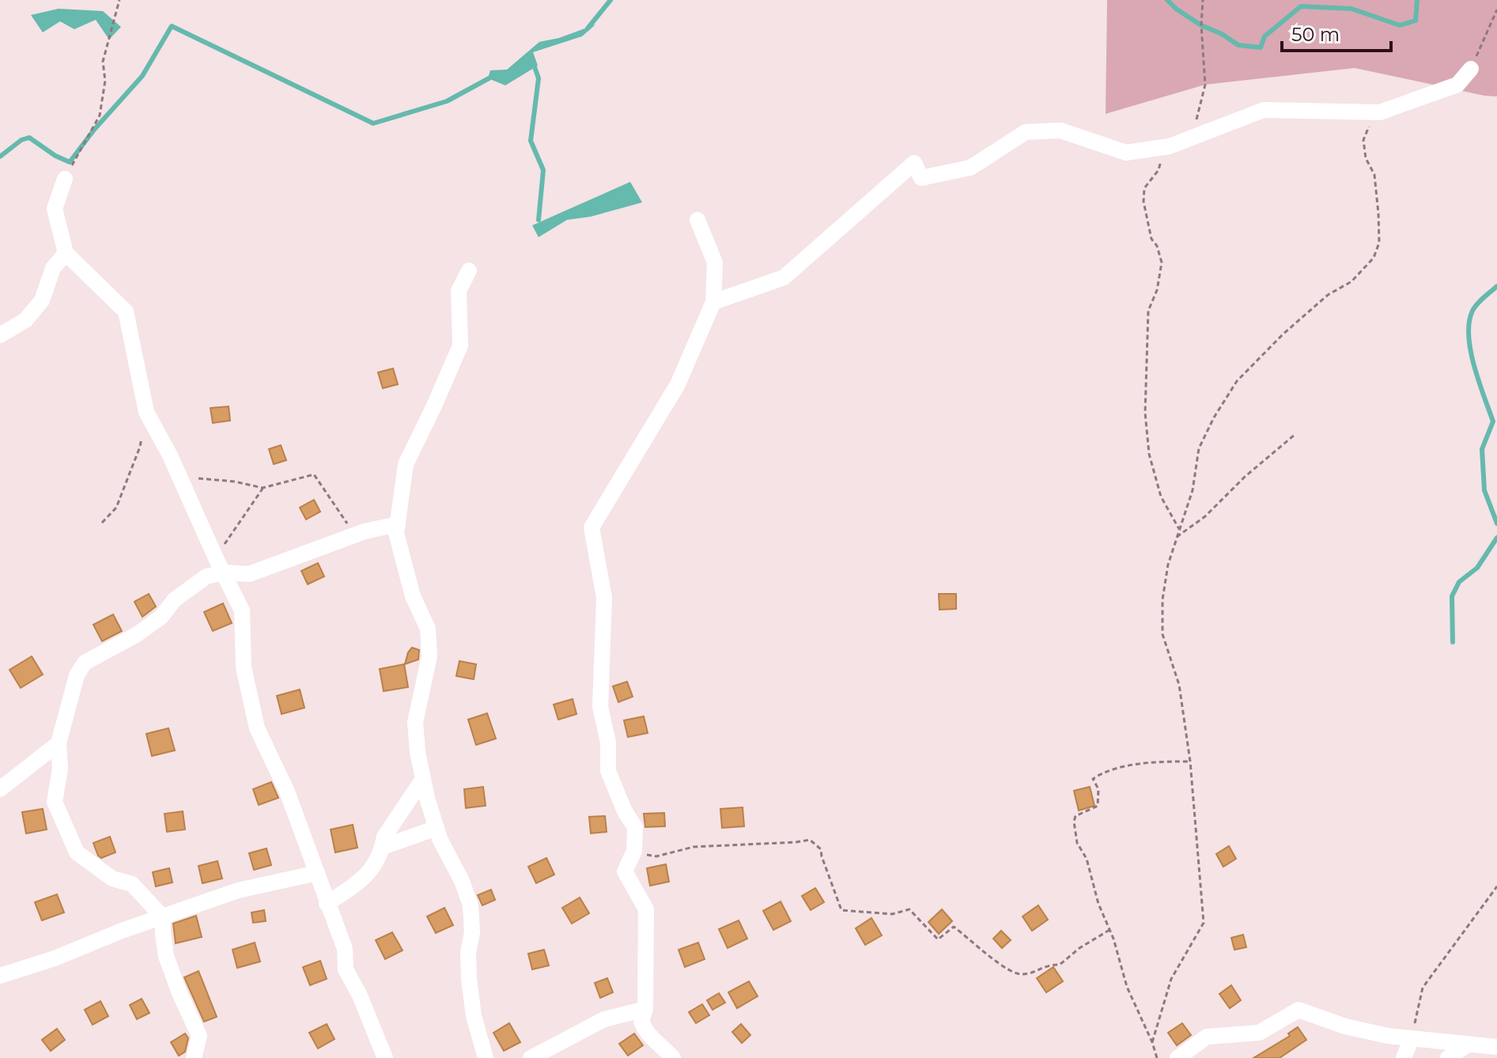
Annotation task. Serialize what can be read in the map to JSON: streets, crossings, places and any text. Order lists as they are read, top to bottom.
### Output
{
  "scale_bar": "50 m"
}
